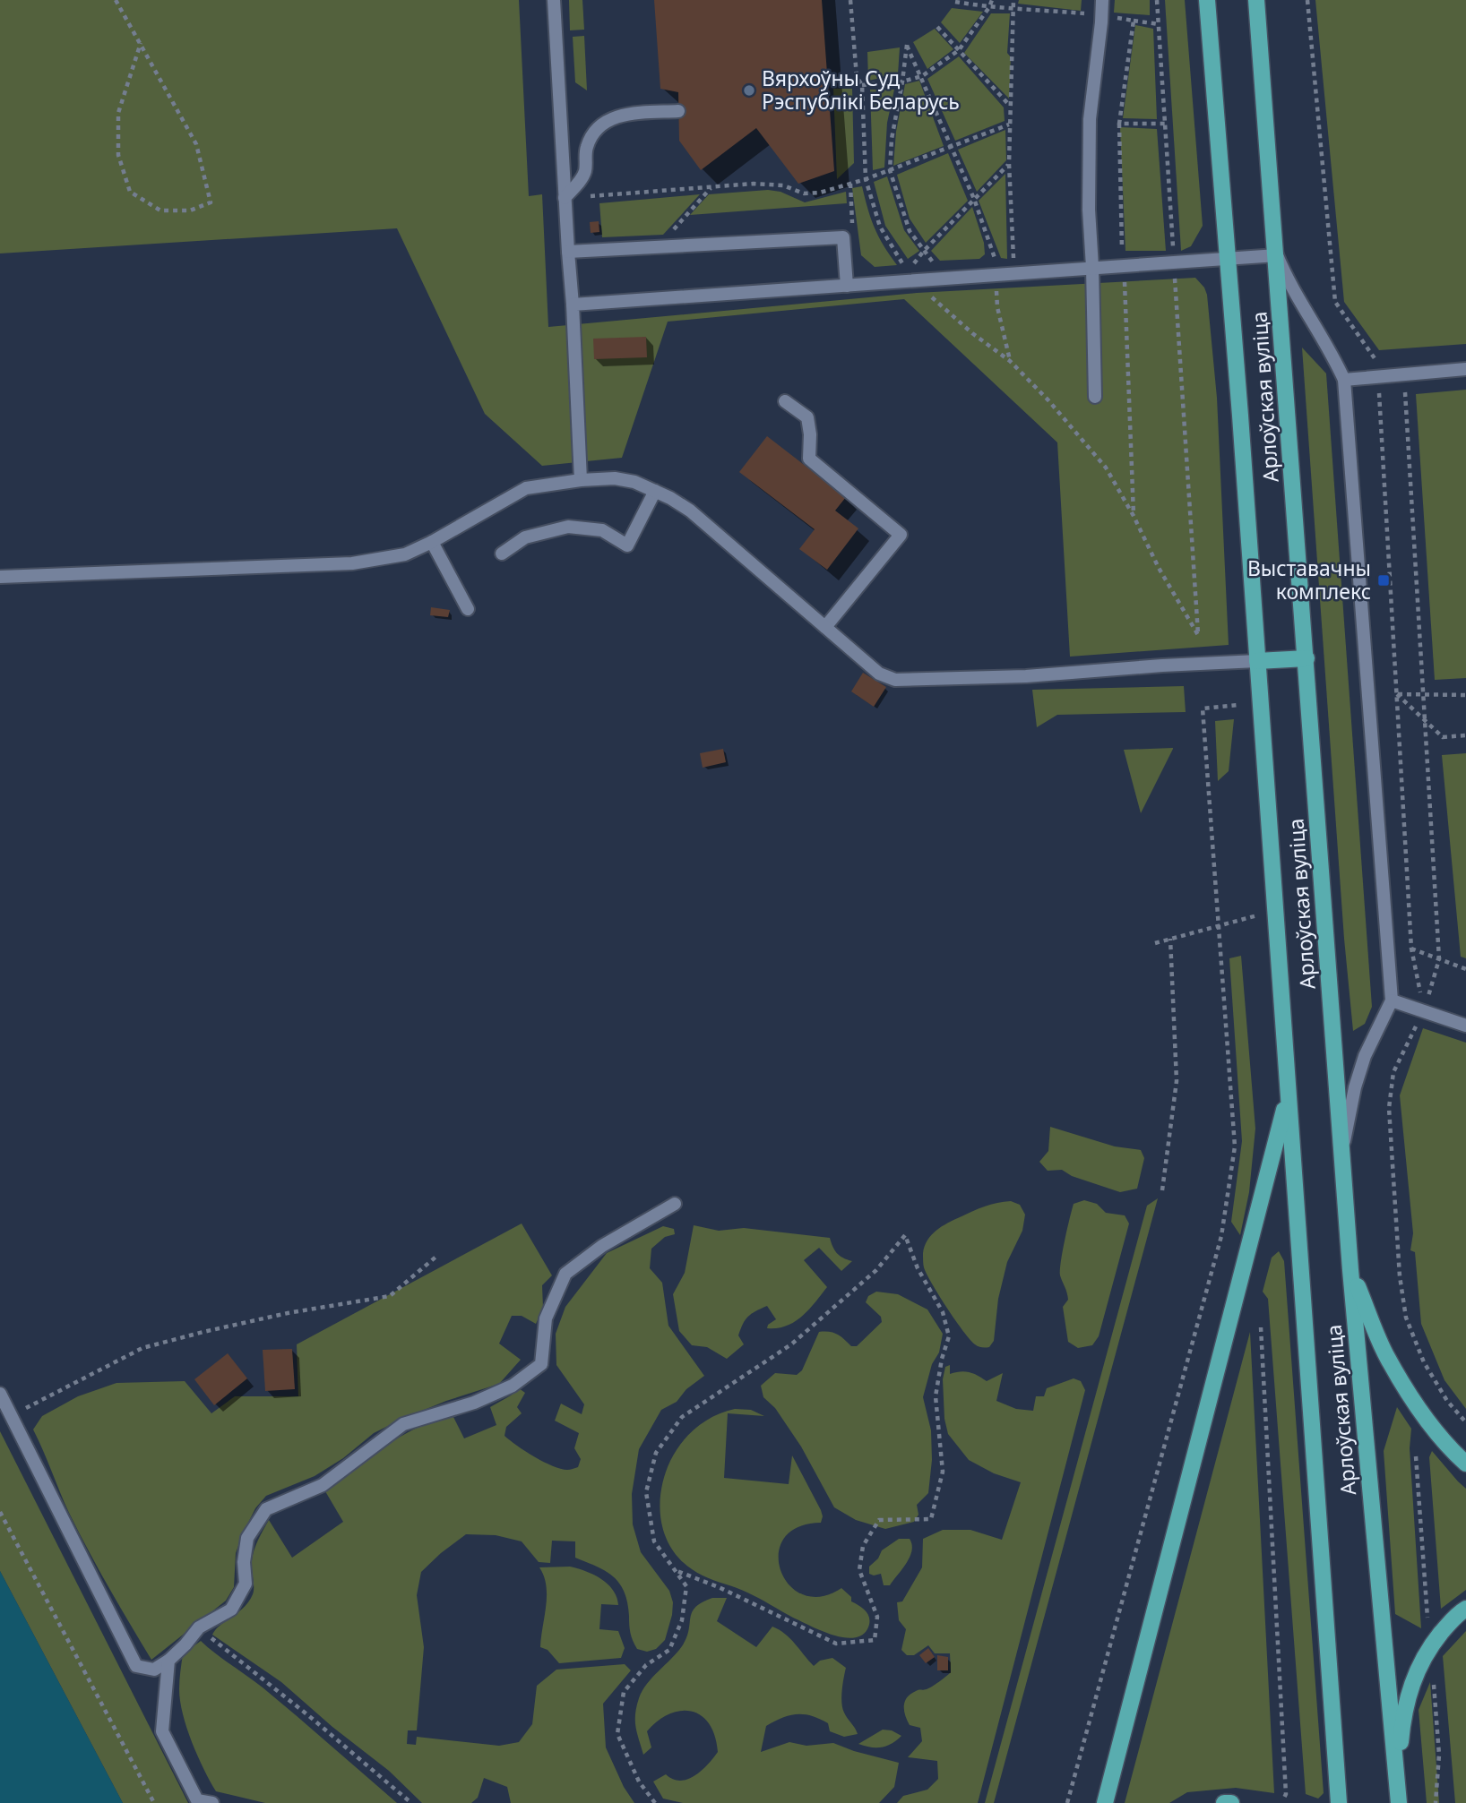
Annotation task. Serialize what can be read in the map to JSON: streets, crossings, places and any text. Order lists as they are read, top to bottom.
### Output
{
  "streets": {
    "main road": ["Арлоўская вуліца"]
  },
  "places": {
    "other": ["Вярхоўны Суд Рэспублікі Беларусь"],
    "transit": ["Выставачны комплекс"]
  }
}
